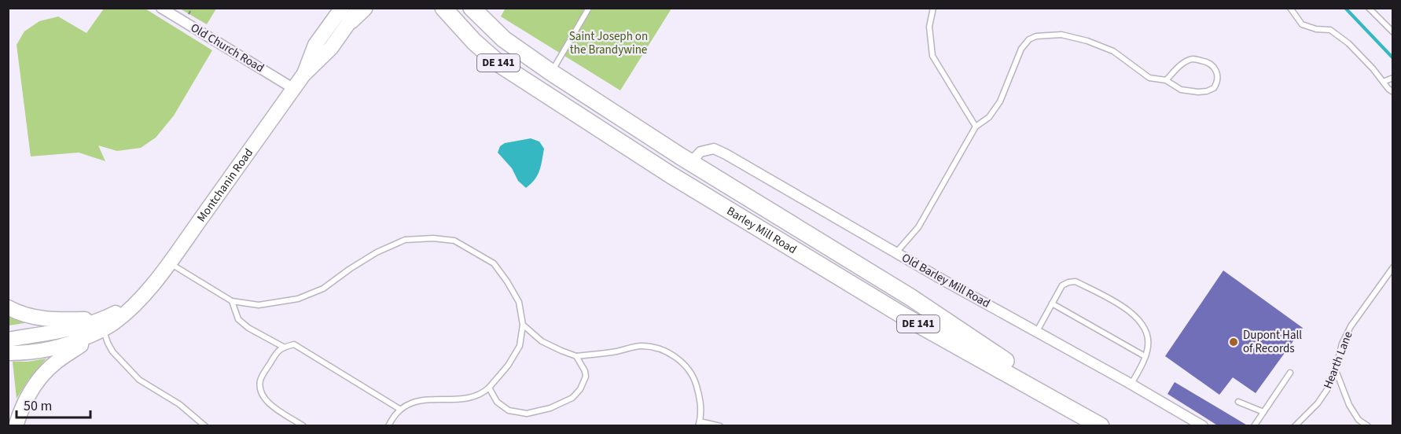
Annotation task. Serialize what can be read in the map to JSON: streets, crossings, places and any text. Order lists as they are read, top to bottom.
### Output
{
  "streets": {
    "highway": ["DE 141", "Barley Mill Road"],
    "main road": ["Montchanin Road"],
    "street": ["Old Church Road", "Old Barley Mill Road"],
    "lane": ["Hearth Lane"]
  },
  "crossings": [
    ["Old Church Road", "Montchanin Road"],
    ["Barley Mill Road", "Old Barley Mill Road"]
  ],
  "parks": ["Saint Joseph on the Brandywine"],
  "places": ["Dupont Hall of Records"],
  "scale_bar": "50 m"
}
